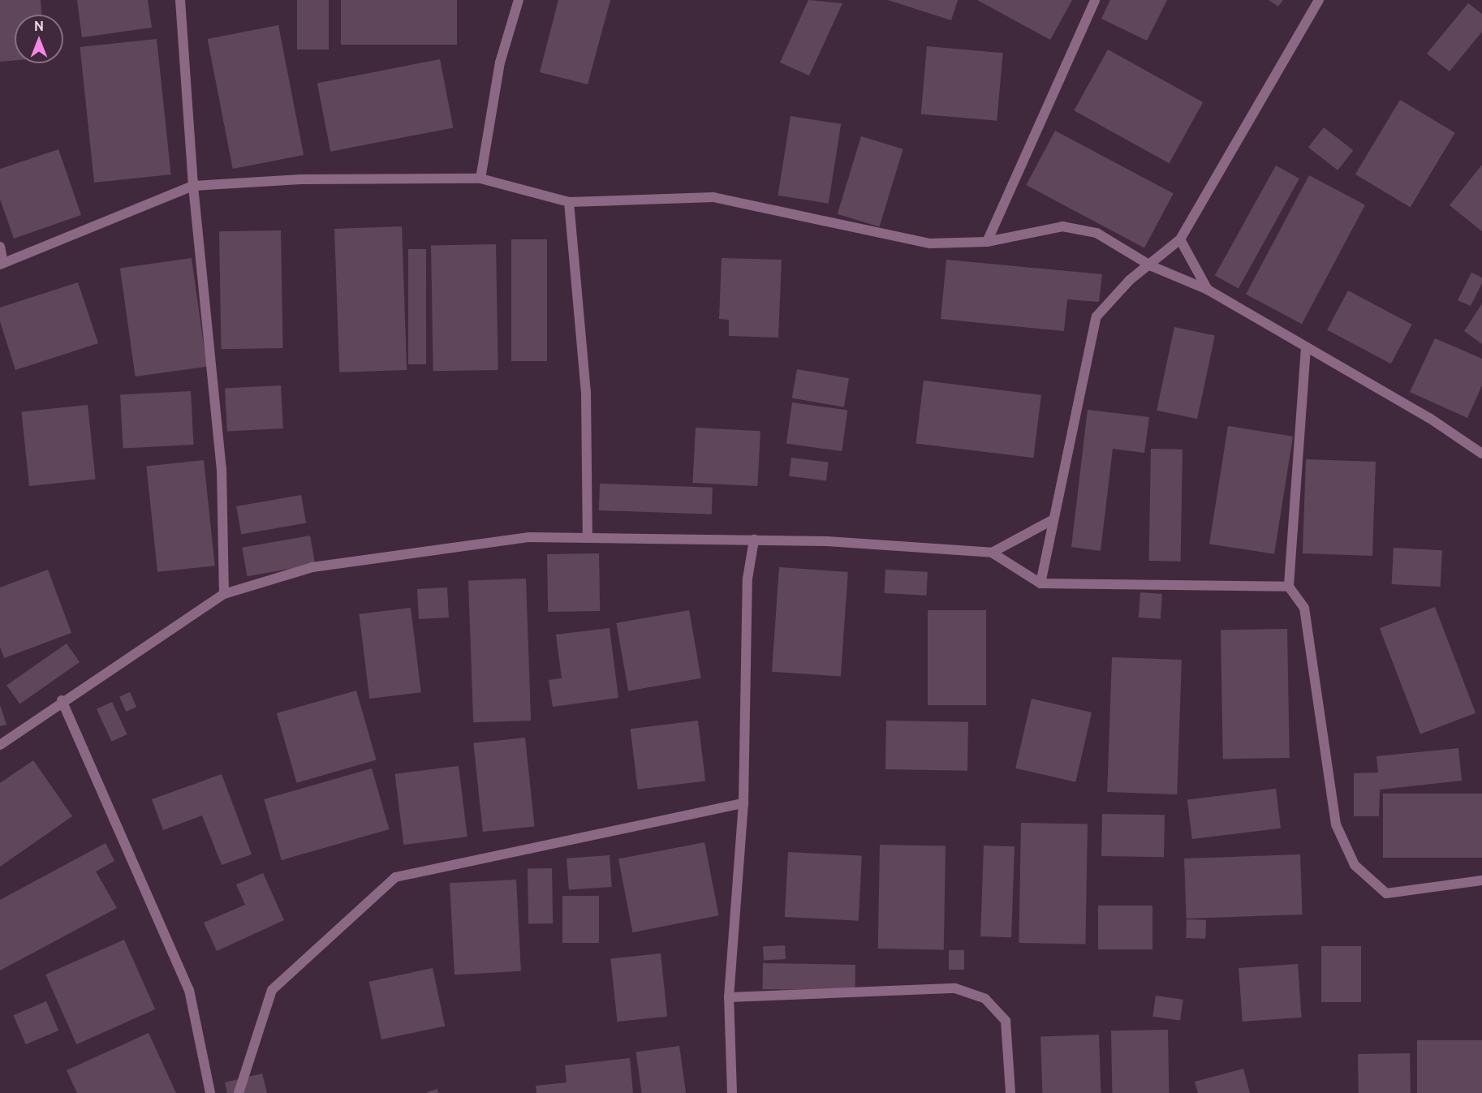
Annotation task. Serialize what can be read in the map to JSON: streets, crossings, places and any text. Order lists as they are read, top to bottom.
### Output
{
  "north": "top"
}
